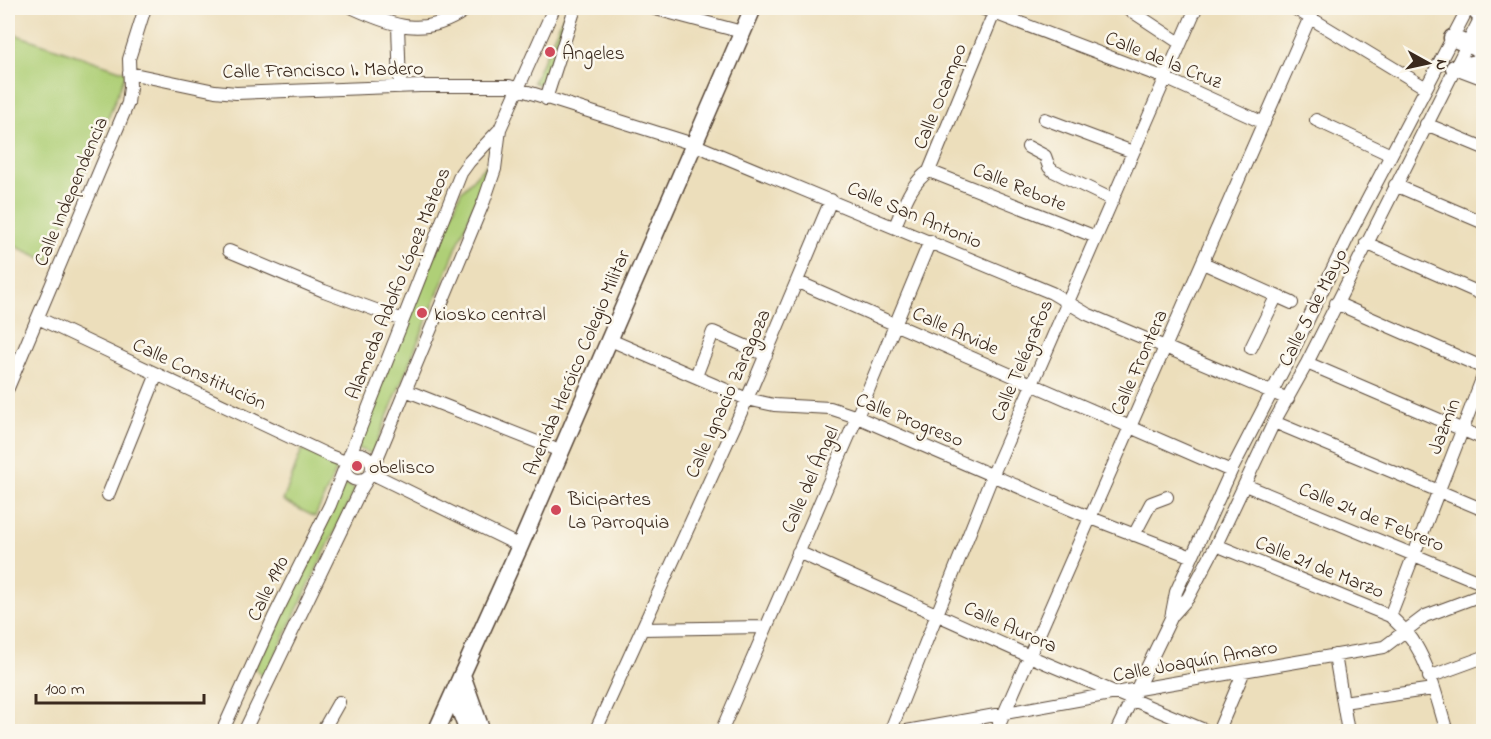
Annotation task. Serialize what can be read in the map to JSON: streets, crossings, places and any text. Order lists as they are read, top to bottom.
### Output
{
  "streets": {
    "main road": ["Avenida Heróico Colegio Militar"],
    "street": [
      "Calle de la Cruz",
      "Calle Francisco I. Madero",
      "Calle Ocampo",
      "Calle Rebote",
      "Calle Independencia",
      "Calle San Antonio",
      "Alameda Adolfo López Mateos",
      "Calle 5 de Mayo",
      "Calle Arvide",
      "Calle Telégrafos",
      "Calle Frontera",
      "Calle Constitución",
      "Calle Ignacio Zaragoza",
      "Calle Progreso",
      "Jazmín",
      "Calle del Ángel",
      "Calle 24 de Febrero",
      "Calle 21 de Marzo",
      "Calle 1910",
      "Calle Aurora",
      "Calle Joaquín Amaro"
    ]
  },
  "crossings": [
    ["Calle de la Cruz", "Calle Ocampo"],
    ["Calle de la Cruz", "Calle Telégrafos"],
    ["Calle de la Cruz", "Calle Frontera"],
    ["Calle Francisco I. Madero", "Calle Independencia"],
    ["Calle Francisco I. Madero", "Calle San Antonio"],
    ["Calle Francisco I. Madero", "Alameda Adolfo López Mateos"],
    ["Calle Ocampo", "Calle Rebote"],
    ["Calle Ocampo", "Calle San Antonio"],
    ["Calle Rebote", "Calle Telégrafos"],
    ["Calle Independencia", "Calle Constitución"],
    ["Calle San Antonio", "Alameda Adolfo López Mateos"],
    ["Calle San Antonio", "Calle 5 de Mayo"],
    ["Calle San Antonio", "Calle Telégrafos"],
    ["Calle San Antonio", "Avenida Heróico Colegio Militar"],
    ["Calle San Antonio", "Calle Frontera"],
    ["Calle San Antonio", "Calle Ignacio Zaragoza"],
    ["Calle San Antonio", "Calle del Ángel"],
    ["Alameda Adolfo López Mateos", "Calle Constitución"],
    ["Alameda Adolfo López Mateos", "Calle 1910"],
    ["Calle 5 de Mayo", "Calle Arvide"],
    ["Calle 5 de Mayo", "Calle Progreso"],
    ["Calle 5 de Mayo", "Calle 24 de Febrero"],
    ["Calle 5 de Mayo", "Calle 21 de Marzo"],
    ["Calle 5 de Mayo", "Calle Aurora"],
    ["Calle 5 de Mayo", "Calle Joaquín Amaro"],
    ["Calle Arvide", "Calle Telégrafos"],
    ["Calle Arvide", "Calle Frontera"],
    ["Calle Arvide", "Calle Ignacio Zaragoza"],
    ["Calle Arvide", "Calle del Ángel"],
    ["Calle Telégrafos", "Calle Progreso"],
    ["Calle Telégrafos", "Calle Aurora"],
    ["Avenida Heróico Colegio Militar", "Calle Progreso"],
    ["Calle Frontera", "Calle Progreso"],
    ["Calle Frontera", "Calle Aurora"],
    ["Calle Frontera", "Calle Joaquín Amaro"],
    ["Calle Constitución", "Calle 1910"],
    ["Calle Ignacio Zaragoza", "Calle Progreso"],
    ["Calle Progreso", "Calle del Ángel"],
    ["Jazmín", "Calle 24 de Febrero"],
    ["Jazmín", "Calle 21 de Marzo"],
    ["Calle del Ángel", "Calle Aurora"],
    ["Calle 21 de Marzo", "Calle Joaquín Amaro"],
    ["Calle Aurora", "Calle Joaquín Amaro"]
  ],
  "places": [
    "Ángeles",
    "kiosko central",
    "obelisco",
    "Bicipartes La Parroquia"
  ],
  "scale_bar": "100 m",
  "north": "right"
}
